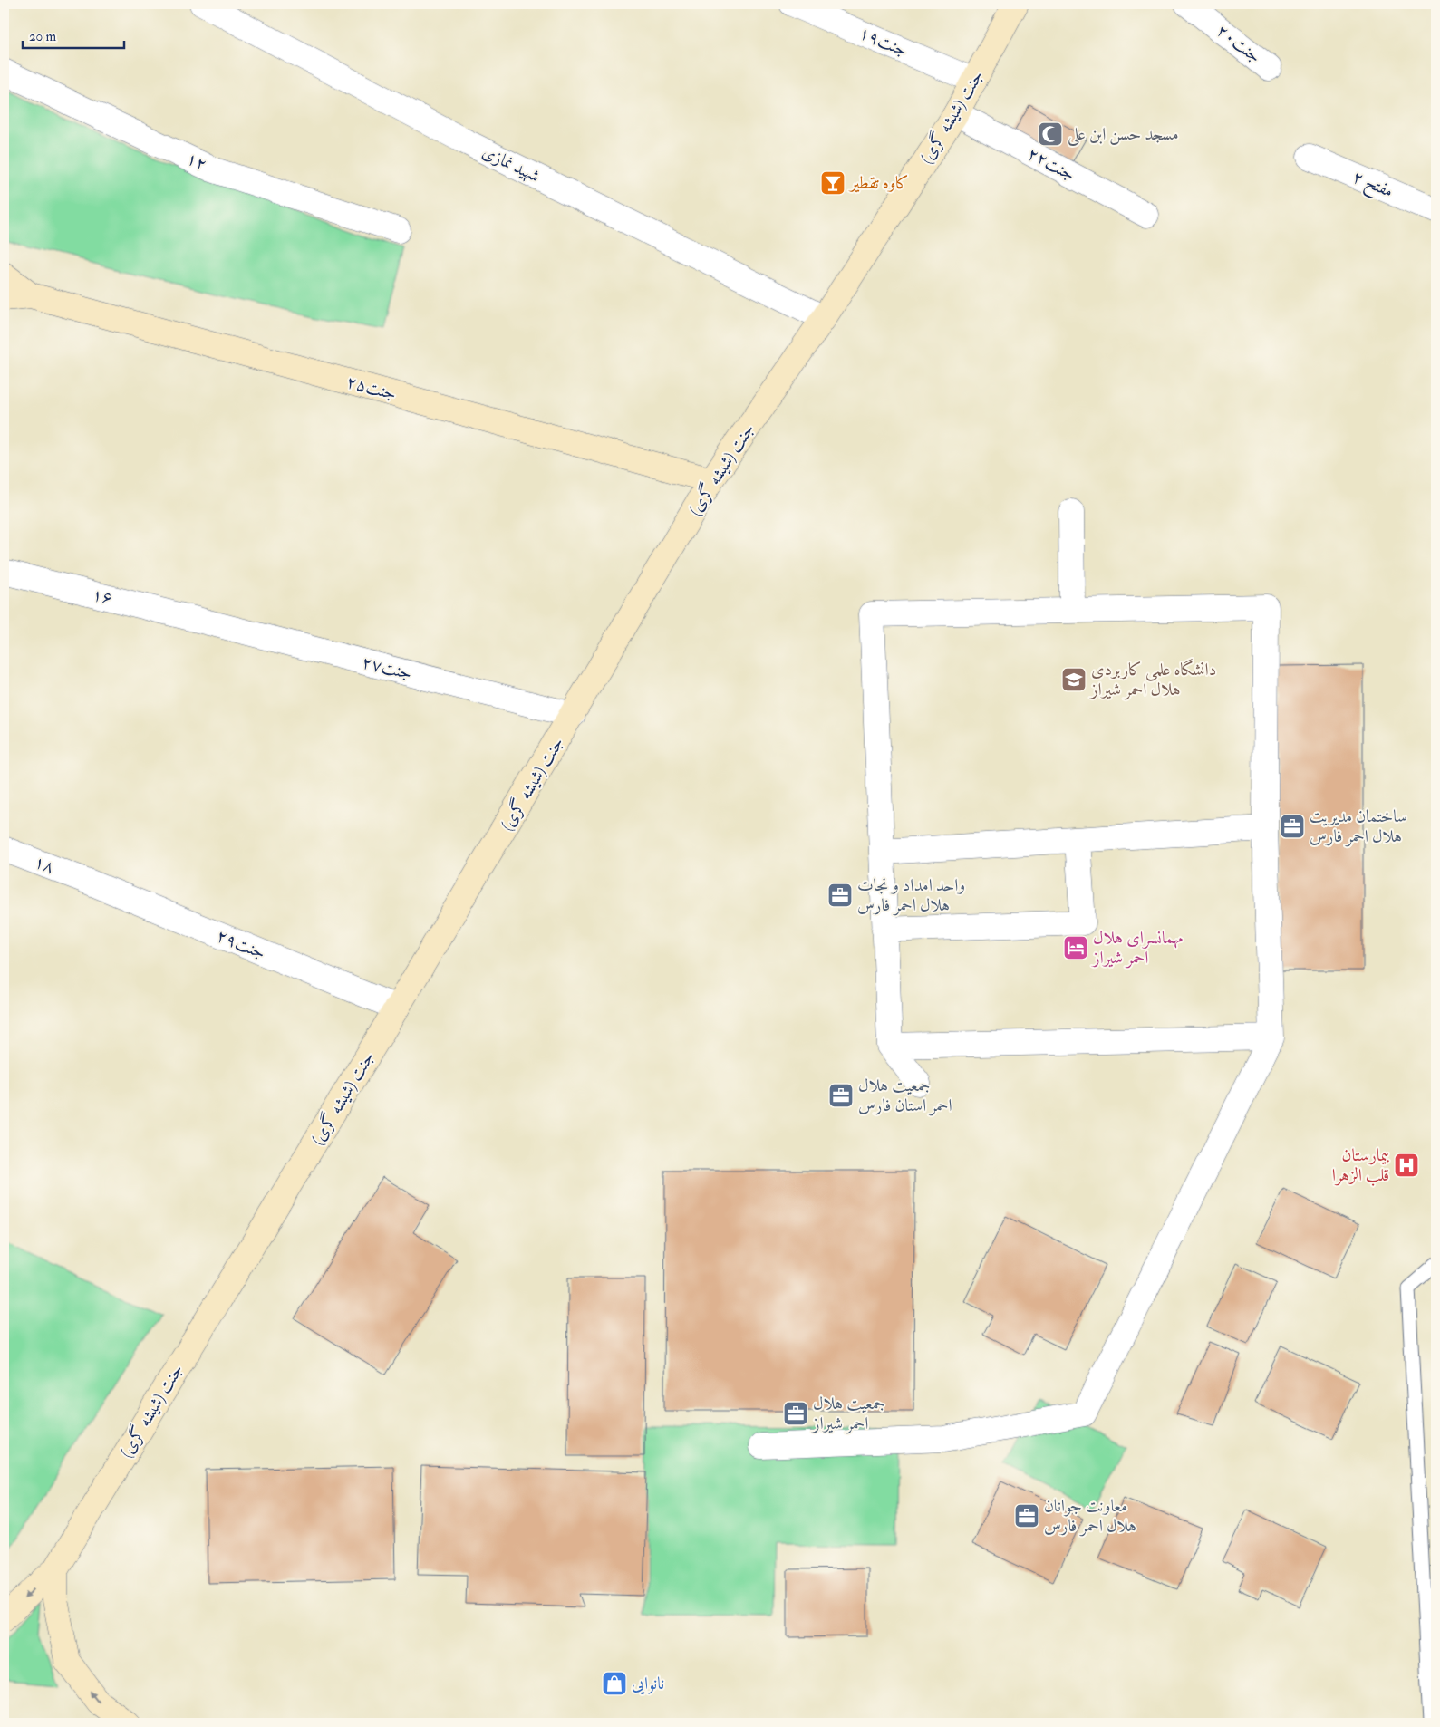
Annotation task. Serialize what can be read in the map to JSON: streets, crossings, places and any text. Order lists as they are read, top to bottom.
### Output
{
  "streets": {
    "street": [
      "جنت۱۹",
      "جنت۲۰",
      "جنت (شیشه گری)",
      "۱۲",
      "شهید نمازی",
      "جنت۲۲",
      "مفتح ۲",
      "جنت۲۵",
      "۱۶",
      "جنت۲۷",
      "۱۸",
      "جنت۲۹"
    ]
  },
  "crossings": [
    ["جنت۱۹", "جنت (شیشه گری)"],
    ["جنت (شیشه گری)", "شهید نمازی"],
    ["جنت (شیشه گری)", "جنت۲۲"],
    ["جنت (شیشه گری)", "جنت۲۵"],
    ["جنت (شیشه گری)", "جنت۲۷"],
    ["جنت (شیشه گری)", "جنت۲۹"],
    ["۱۶", "جنت۲۷"],
    ["۱۸", "جنت۲۹"]
  ],
  "places": {
    "mosque": ["مسجد حسن ابن علی"],
    "bar": ["کاوه تقطیر"],
    "school or university": ["دانشگاه علمی کاربردی هلال احمر شیراز"],
    "office": [
      "ساختمان مدیریت هلال احمر فارس",
      "واحد امداد و نجات هلال احمر فارس",
      "جمعیت هلال احمر استان فارس",
      "جمعیت هلال احمر شیراز",
      "معاونت جوانان هلال احمر فارس"
    ],
    "hotel": ["مهمانسرای هلال احمر شیراز"],
    "hospital": ["بیمارستان قلب الزهرا"],
    "shop": ["نانوایی"]
  },
  "scale_bar": "20 m"
}
